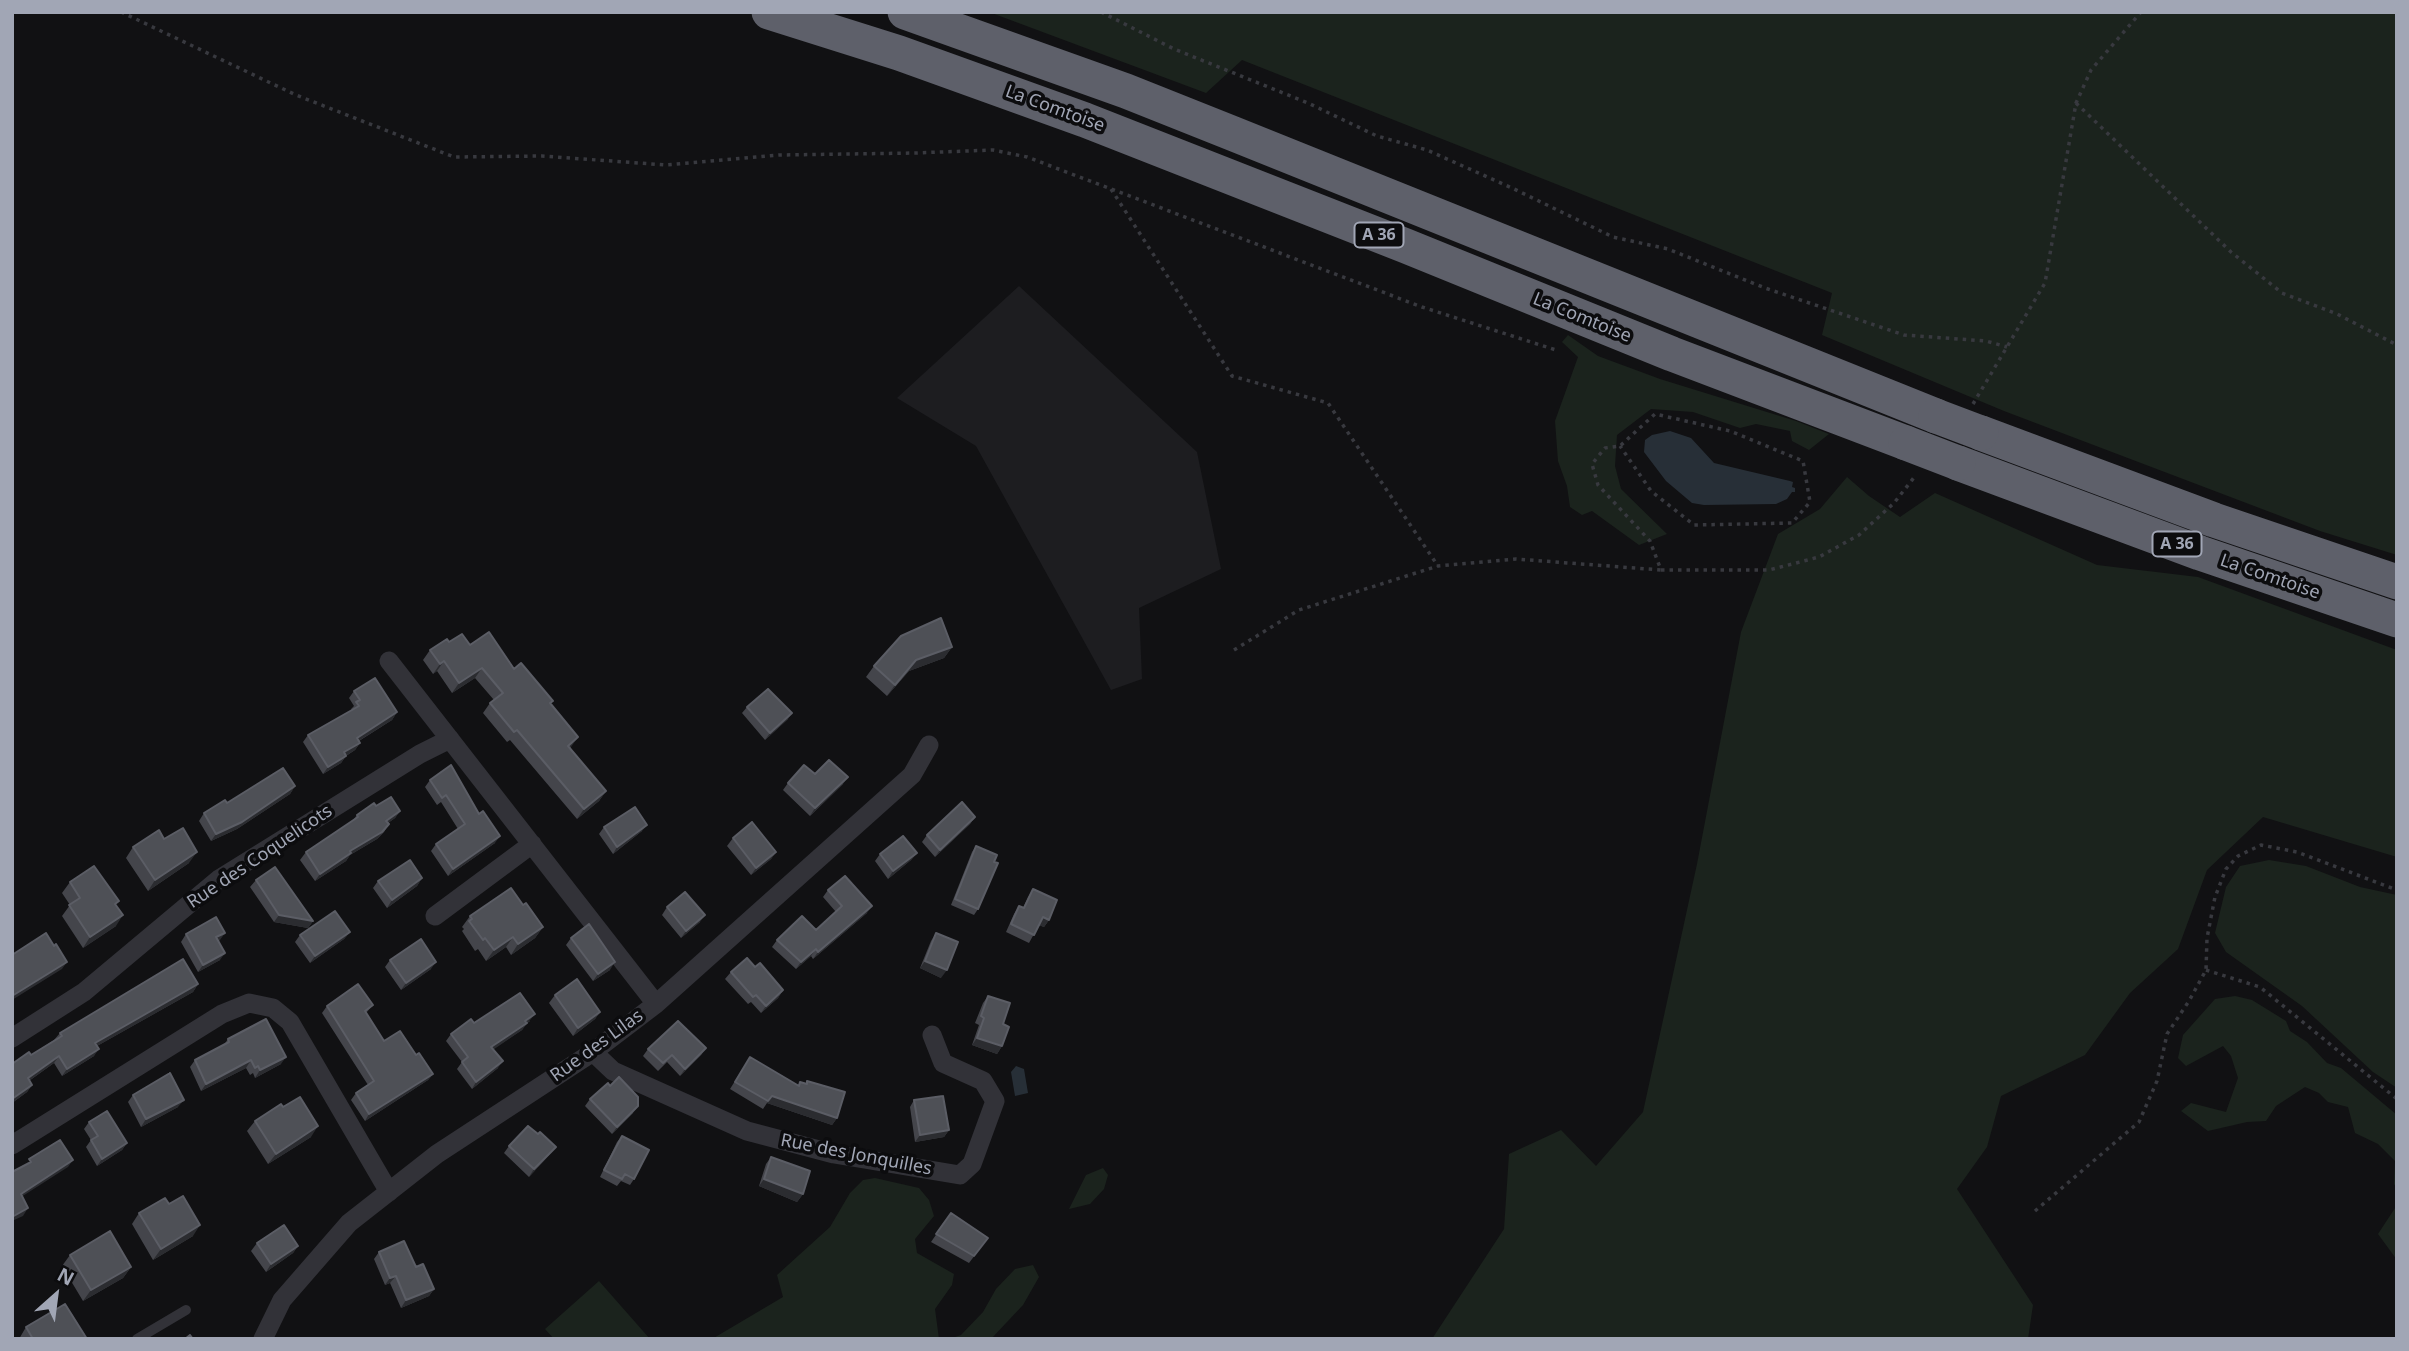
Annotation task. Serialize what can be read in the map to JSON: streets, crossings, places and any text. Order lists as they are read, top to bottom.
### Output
{
  "streets": {
    "highway": ["La Comtoise", "A 36"],
    "street": ["Rue des Coquelicots", "Rue des Lilas", "Rue des Jonquilles"]
  },
  "crossings": [
    ["Rue des Lilas", "Rue des Jonquilles"]
  ],
  "north": "top right"
}
